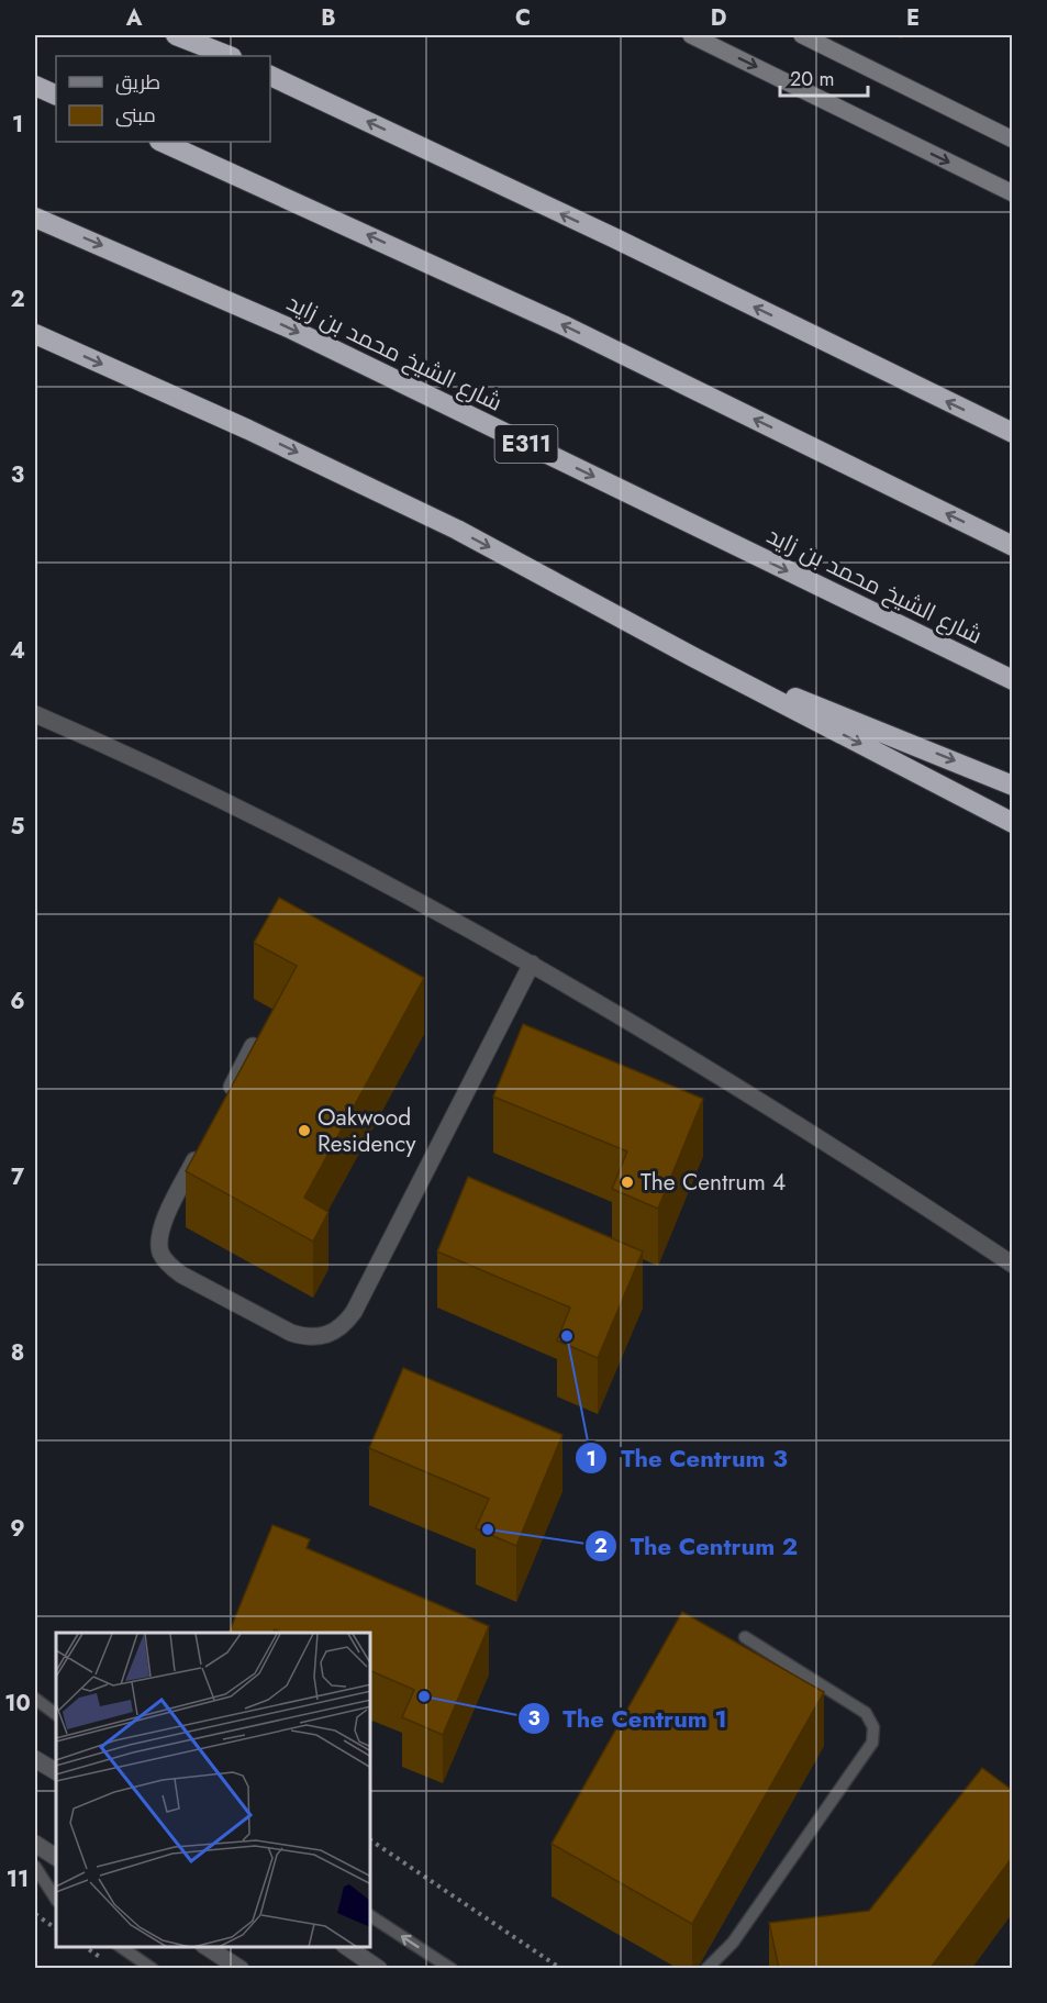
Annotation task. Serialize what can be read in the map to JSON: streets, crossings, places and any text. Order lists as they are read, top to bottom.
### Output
{
  "streets": {
    "highway": ["شارع الشيخ محمد بن زايد", "E311"]
  },
  "places": [
    "Oakwood Residency",
    "The Centrum 4",
    "The Centrum 3",
    "The Centrum 2",
    "The Centrum 1"
  ],
  "legend": ["طريق", "مبنى"],
  "scale_bar": "20 m",
  "grid": {
    "columns": [
      "A",
      "B",
      "C",
      "D",
      "E"
    ],
    "rows": [
      "1",
      "2",
      "3",
      "4",
      "5",
      "6",
      "7",
      "8",
      "9",
      "10",
      "11"
    ]
  }
}
